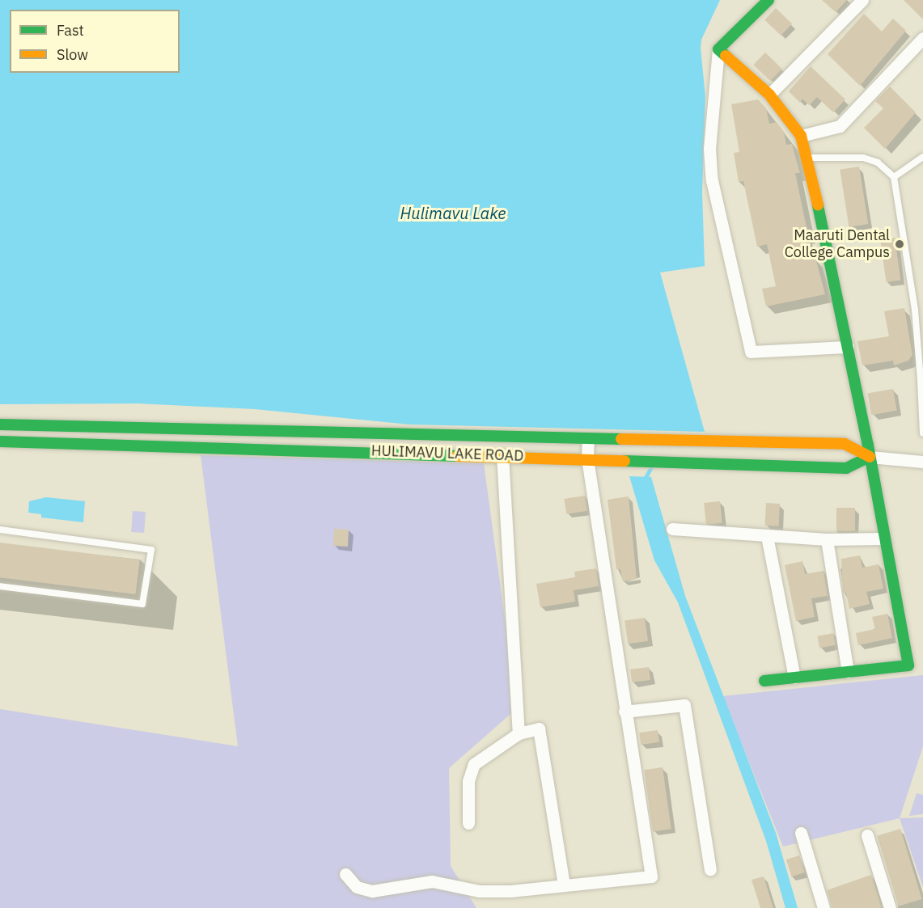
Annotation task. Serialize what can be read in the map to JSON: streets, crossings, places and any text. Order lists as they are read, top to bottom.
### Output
{
  "streets": {
    "main road": ["HULIMAVU LAKE ROAD"]
  },
  "water": ["Hulimavu Lake"],
  "places": ["Maaruti Dental College Campus"],
  "legend": ["Fast", "Slow"]
}
